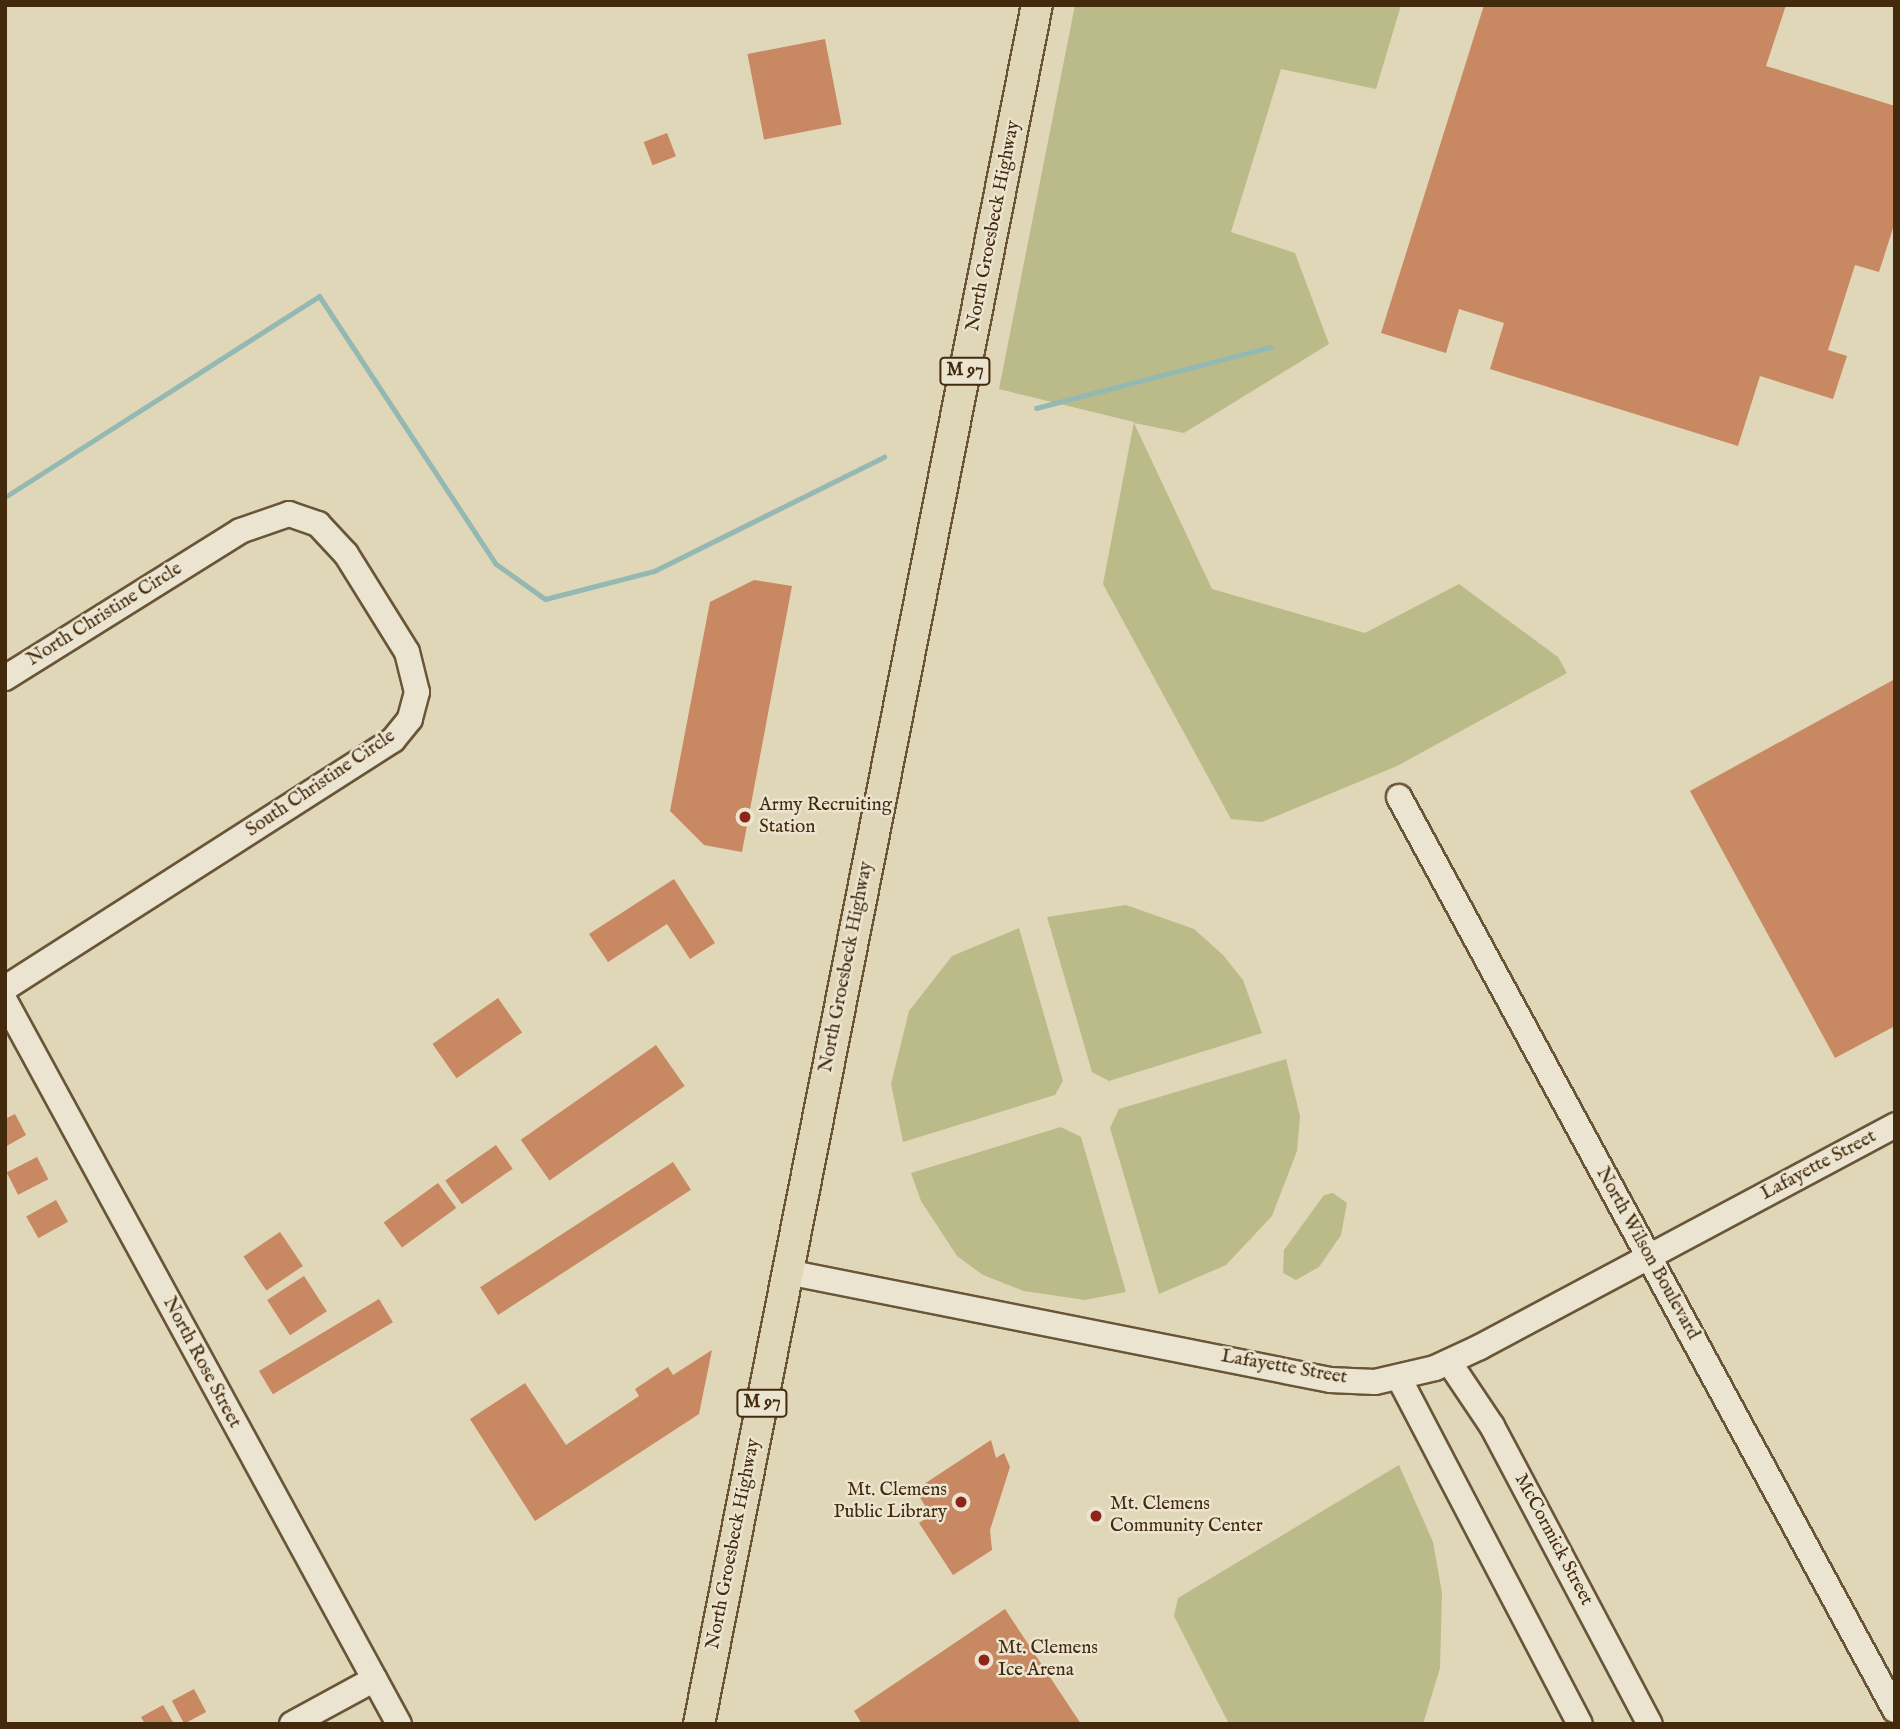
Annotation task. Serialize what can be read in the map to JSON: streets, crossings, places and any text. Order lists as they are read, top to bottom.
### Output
{
  "streets": {
    "main road": ["North Groesbeck Highway", "M 97"],
    "street": [
      "North Christine Circle",
      "South Christine Circle",
      "Lafayette Street",
      "North Wilson Boulevard",
      "North Rose Street",
      "McCormick Street"
    ]
  },
  "crossings": [
    ["North Groesbeck Highway", "Lafayette Street"],
    ["North Christine Circle", "South Christine Circle"],
    ["Lafayette Street", "North Wilson Boulevard"],
    ["Lafayette Street", "McCormick Street"]
  ],
  "places": [
    "Army Recruiting Station",
    "Mt. Clemens Public Library",
    "Mt. Clemens Community Center",
    "Mt. Clemens Ice Arena"
  ]
}
